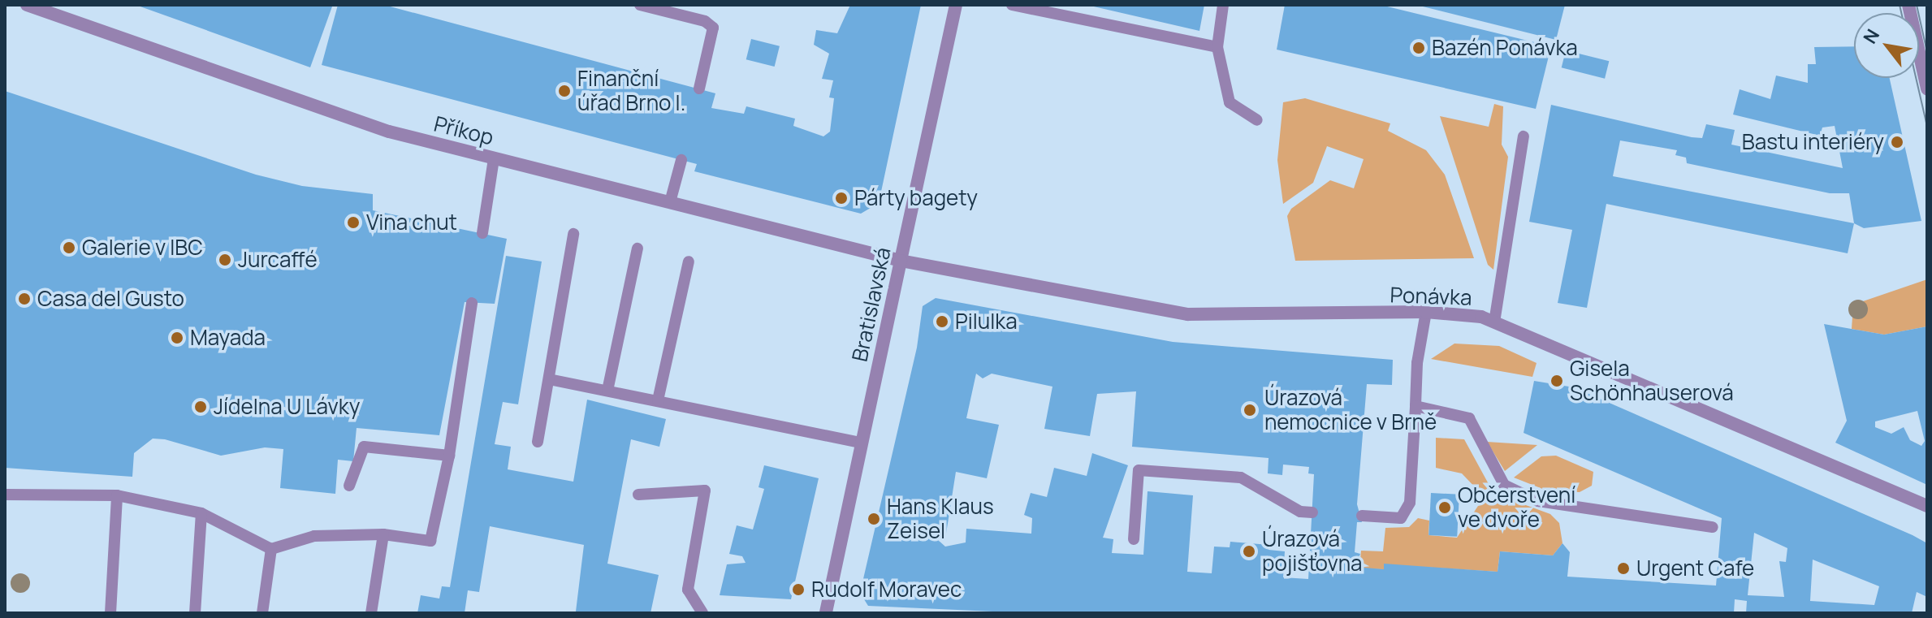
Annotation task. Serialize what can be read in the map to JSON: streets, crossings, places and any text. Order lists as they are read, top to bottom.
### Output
{
  "streets": {
    "street": ["Příkop", "Ponávka", "Bratislavská"]
  },
  "crossings": [
    ["Příkop", "Ponávka"],
    ["Příkop", "Bratislavská"],
    ["Ponávka", "Bratislavská"]
  ],
  "places": [
    "Bazén Ponávka",
    "Finanční úřad Brno I.",
    "Bastu interiéry",
    "Párty bagety",
    "Vina chut",
    "Galerie v IBC",
    "Jurcaffé",
    "Casa del Gusto",
    "Pilulka",
    "Mayada",
    "Gisela Schönhauserová",
    "Jídelna U Lávky",
    "Úrazová nemocnice v Brně",
    "Občerstvení ve dvoře",
    "Hans Klaus Zeisel",
    "Úrazová pojišťovna",
    "Urgent Cafe",
    "Rudolf Moravec"
  ],
  "north": "top left"
}
